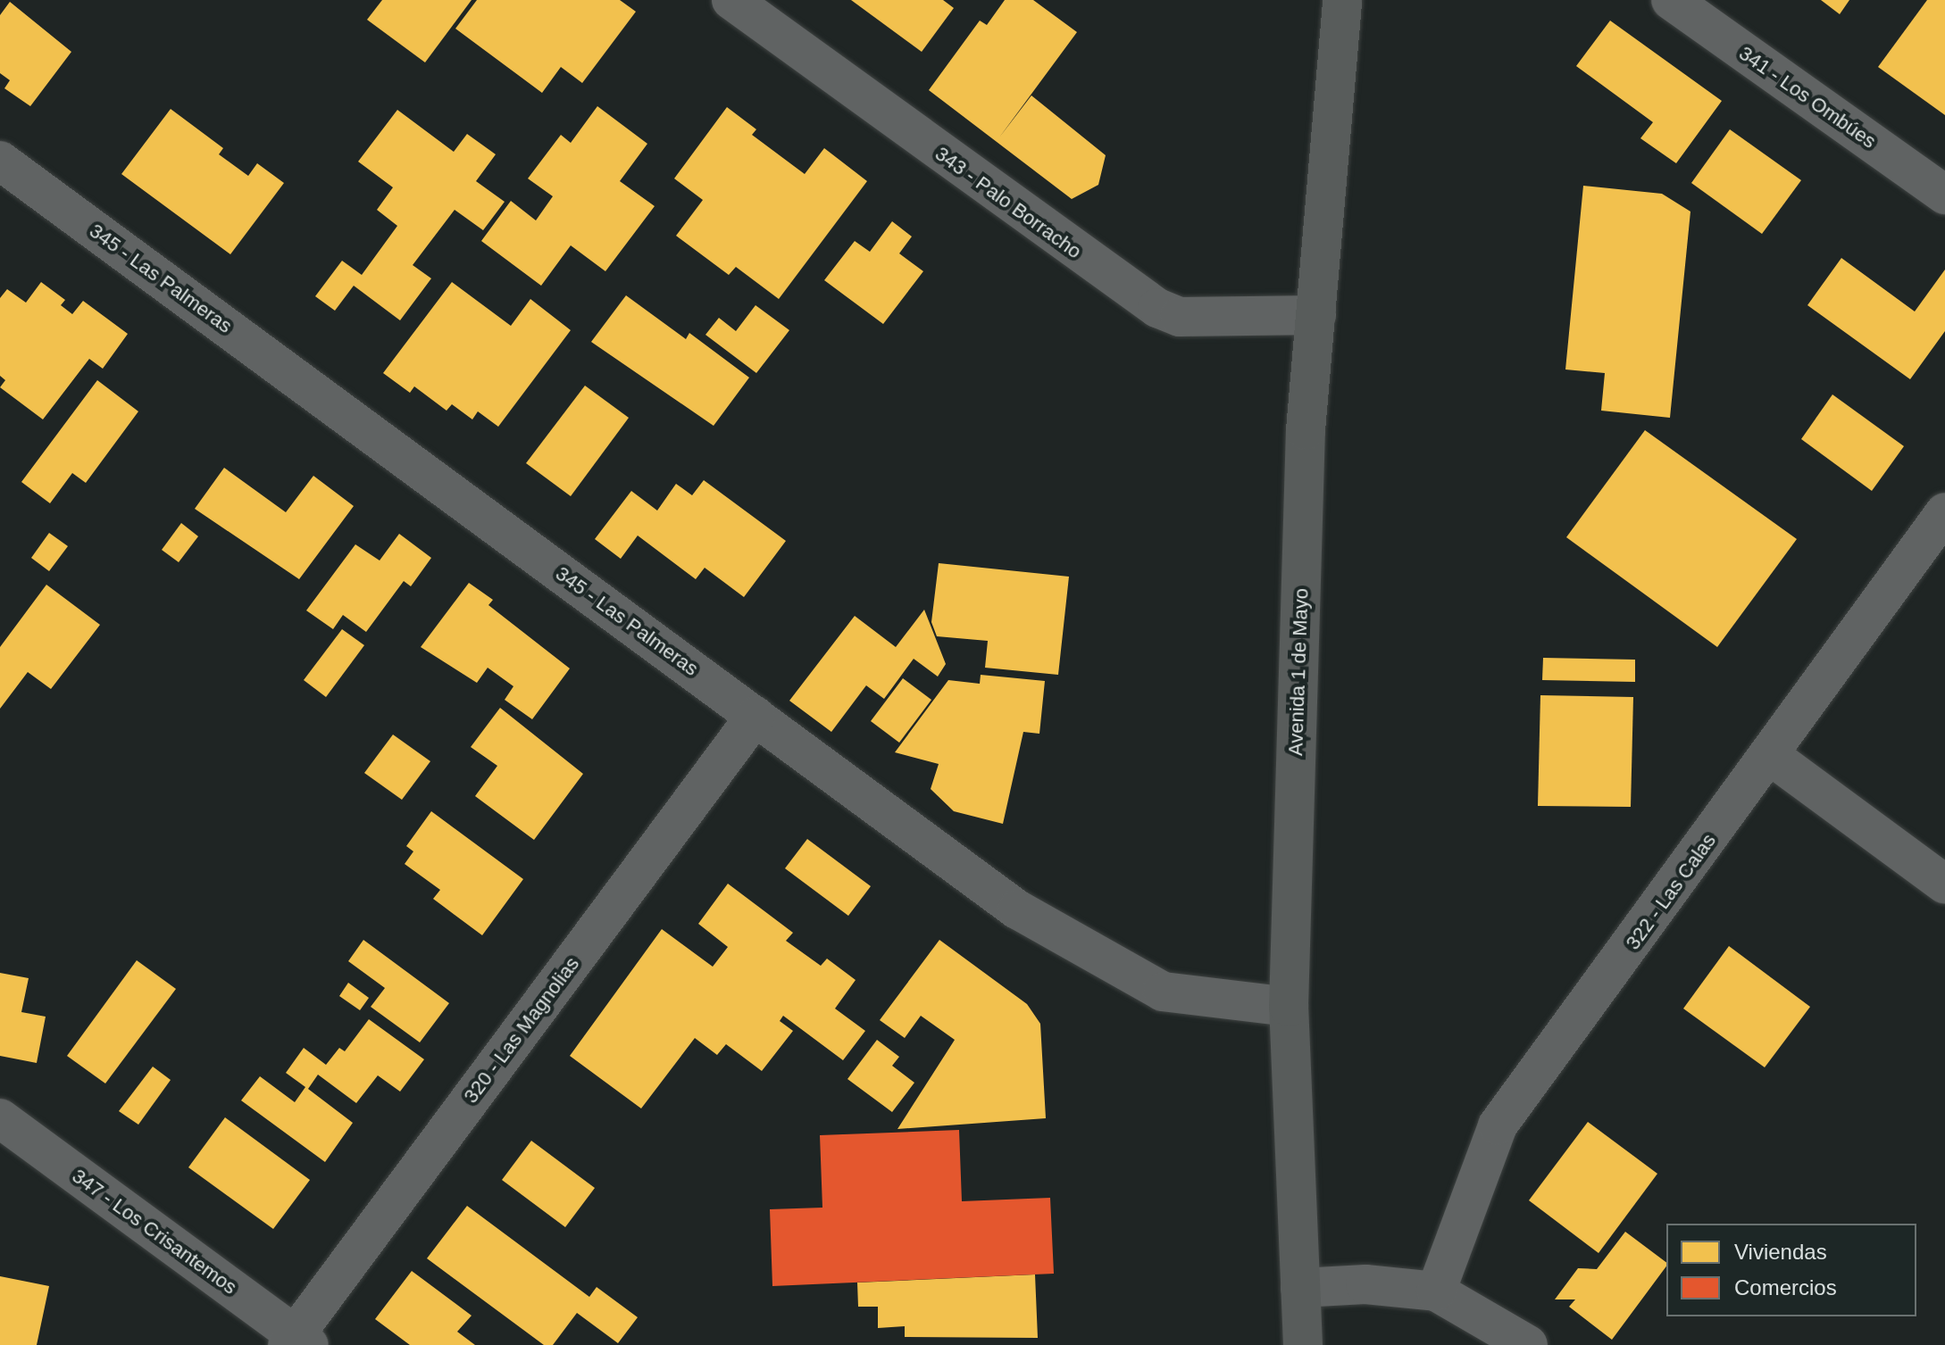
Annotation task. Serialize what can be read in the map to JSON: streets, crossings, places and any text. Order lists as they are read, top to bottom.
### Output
{
  "streets": {
    "main road": ["Avenida 1 de Mayo"],
    "street": [
      "341 - Los Ombúes",
      "343 - Palo Borracho",
      "345 - Las Palmeras",
      "322 - Las Calas",
      "320 - Las Magnolias",
      "347 - Los Crisantemos"
    ]
  },
  "crossings": [
    ["343 - Palo Borracho", "Avenida 1 de Mayo"],
    ["345 - Las Palmeras", "Avenida 1 de Mayo"],
    ["345 - Las Palmeras", "320 - Las Magnolias"],
    ["320 - Las Magnolias", "347 - Los Crisantemos"]
  ],
  "legend": ["Viviendas", "Comercios"]
}
